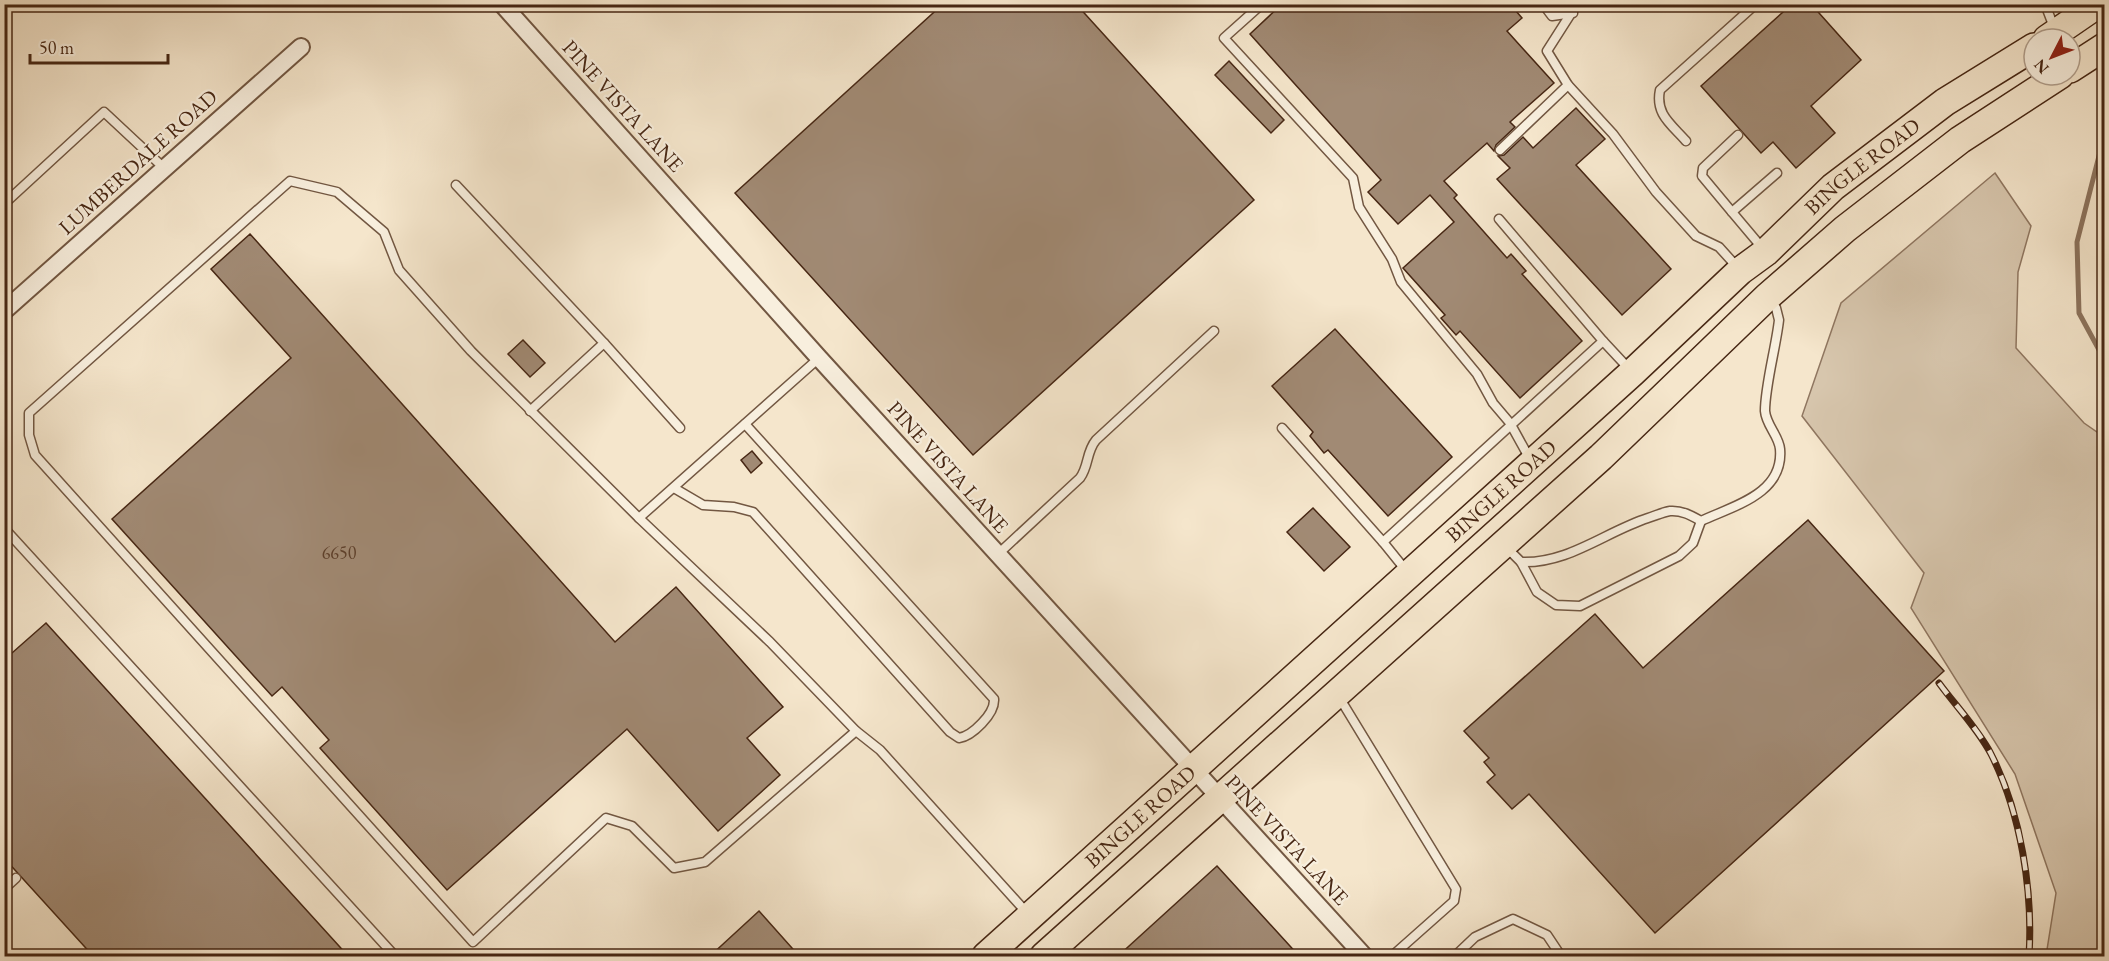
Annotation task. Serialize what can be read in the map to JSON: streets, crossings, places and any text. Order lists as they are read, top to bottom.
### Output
{
  "streets": {
    "main road": ["BINGLE ROAD"],
    "street": ["PINE VISTA LANE", "LUMBERDALE ROAD"]
  },
  "crossings": [
    ["PINE VISTA LANE", "BINGLE ROAD"]
  ],
  "house_numbers": ["6650"],
  "scale_bar": "50 m",
  "north": "bottom left"
}
